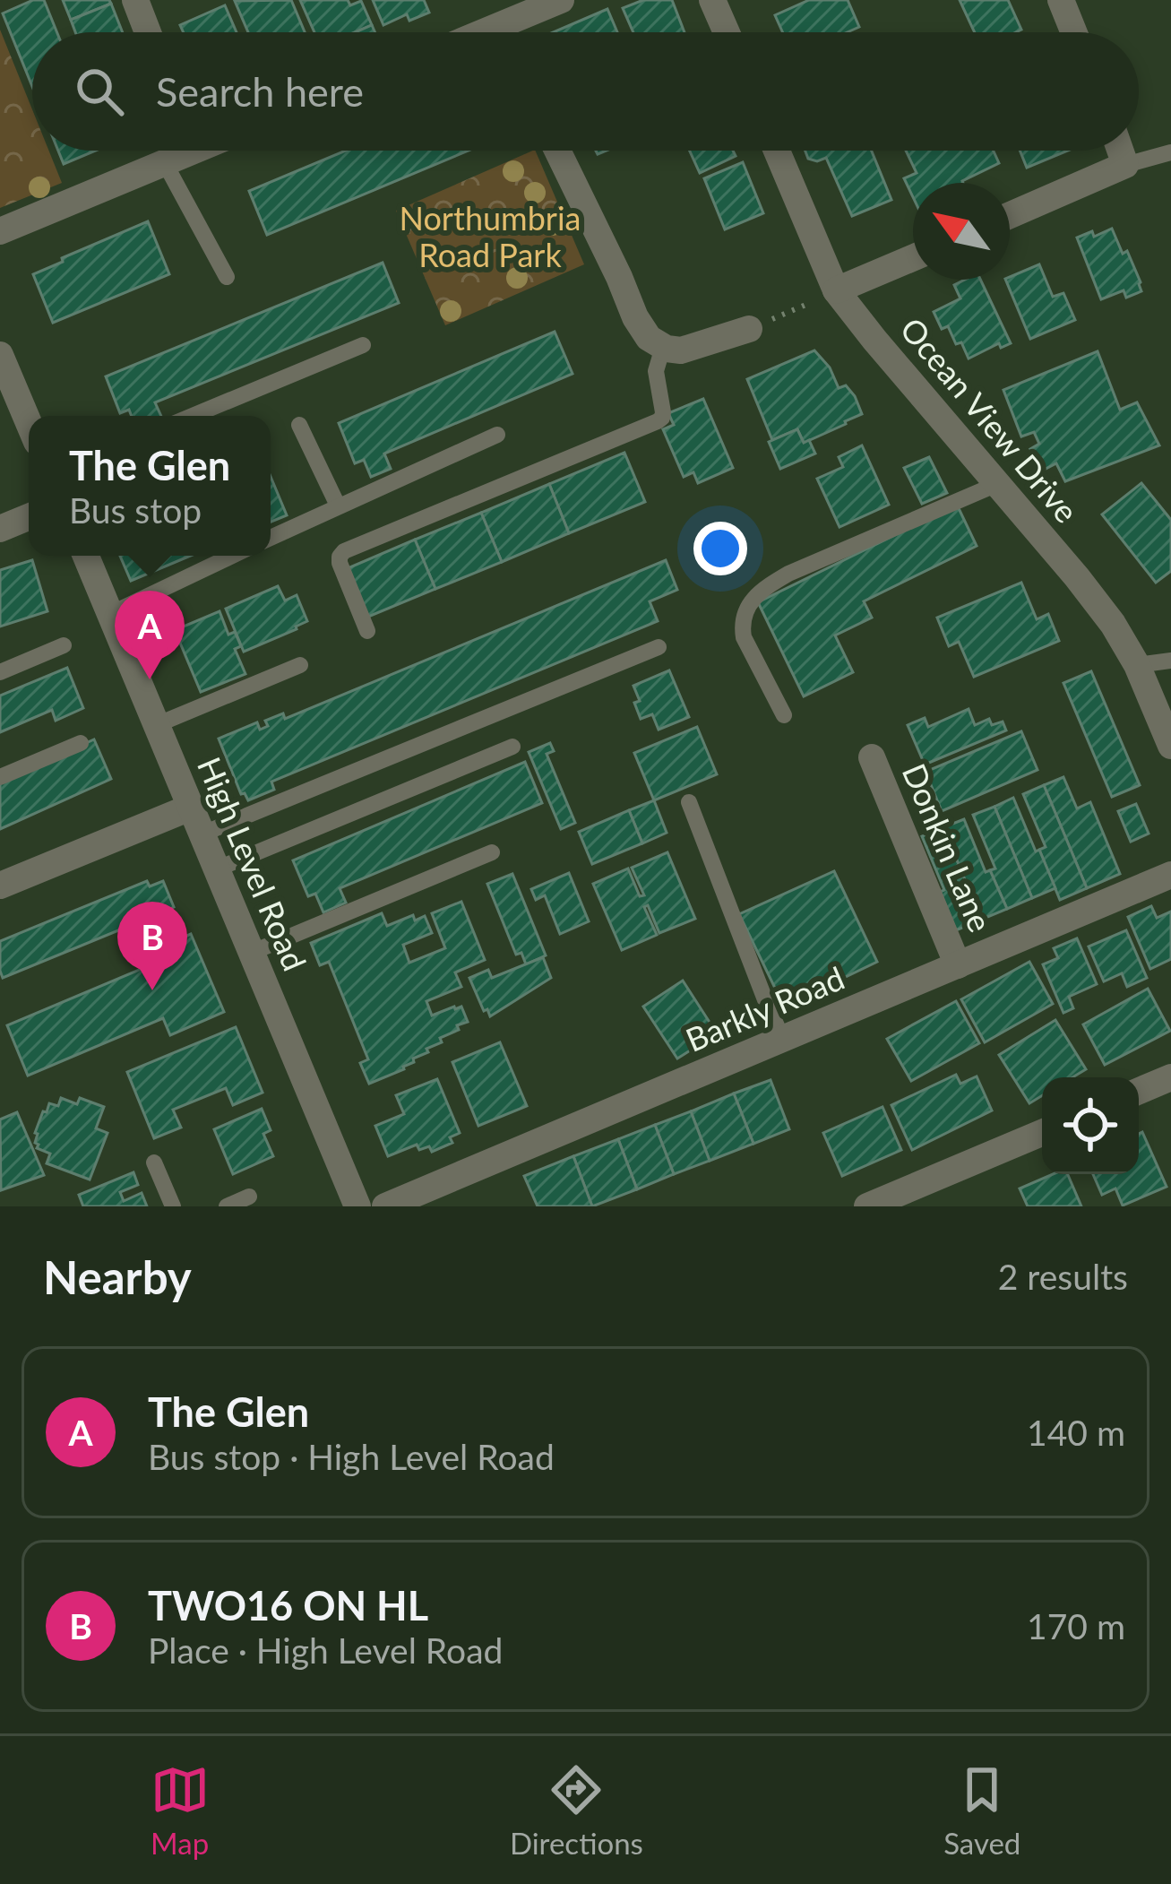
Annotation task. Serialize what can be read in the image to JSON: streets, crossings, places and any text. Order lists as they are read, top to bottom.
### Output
{
  "streets": {
    "street": [
      "Ocean View Drive",
      "Donkin Lane",
      "High Level Road",
      "Barkly Road"
    ]
  },
  "crossings": [
    ["Donkin Lane", "Barkly Road"]
  ],
  "parks": ["Northumbria Road Park"],
  "north": "top left",
  "page": {
    "search": "Search here",
    "popup": ["The Glen", "Bus stop"],
    "pins": ["A", "B"],
    "heading": ["Nearby", "2 results"],
    "list": [
      {
        "mark": "A",
        "name": "The Glen",
        "note": "Bus stop · High Level Road",
        "value": "140 m"
      },
      {
        "mark": "B",
        "name": "TWO16 ON HL",
        "note": "Place · High Level Road",
        "value": "170 m"
      }
    ],
    "nav": ["Map", "Directions", "Saved"]
  }
}
